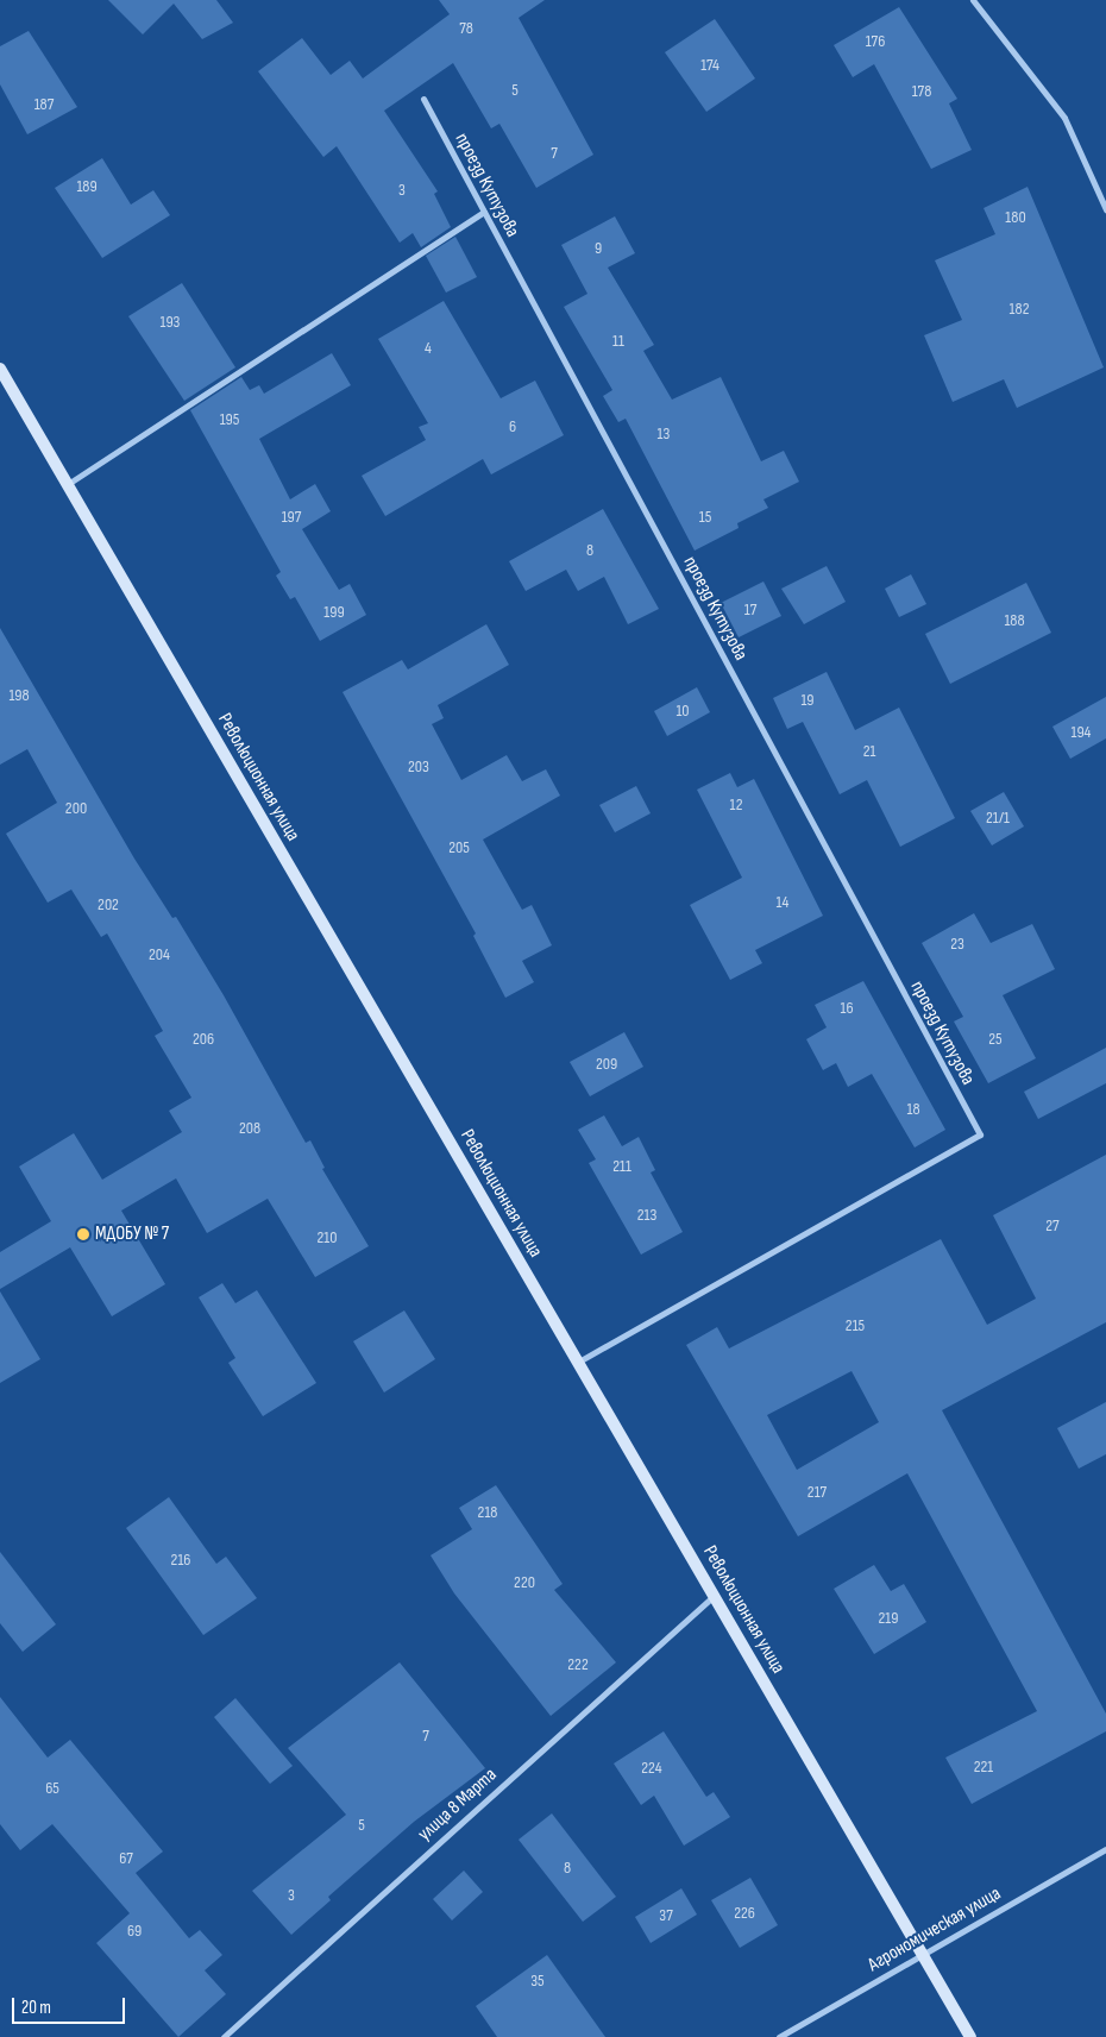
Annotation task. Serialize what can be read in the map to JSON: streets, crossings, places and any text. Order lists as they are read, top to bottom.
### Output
{
  "streets": {
    "street": [
      "проезд Кутузова",
      "Революционная улица",
      "улица 8 Марта",
      "Агрономическая улица"
    ]
  },
  "crossings": [
    ["проезд Кутузова", "Революционная улица"],
    ["Революционная улица", "улица 8 Марта"],
    ["Революционная улица", "Агрономическая улица"]
  ],
  "places": ["МДОБУ № 7"],
  "house_numbers": [
    "78",
    "176",
    "174",
    "5",
    "178",
    "187",
    "7",
    "189",
    "3",
    "180",
    "9",
    "182",
    "193",
    "11",
    "4",
    "195",
    "6",
    "13",
    "197",
    "15",
    "8",
    "17",
    "199",
    "188",
    "198",
    "19",
    "10",
    "194",
    "21",
    "203",
    "12",
    "200",
    "21/1",
    "205",
    "14",
    "202",
    "23",
    "204",
    "16",
    "206",
    "25",
    "209",
    "18",
    "208",
    "211",
    "213",
    "27",
    "210",
    "215",
    "217",
    "218",
    "216",
    "220",
    "219",
    "222",
    "7",
    "221",
    "224",
    "65",
    "5",
    "67",
    "8",
    "3",
    "226",
    "37",
    "69",
    "35"
  ],
  "scale_bar": "20 m"
}
